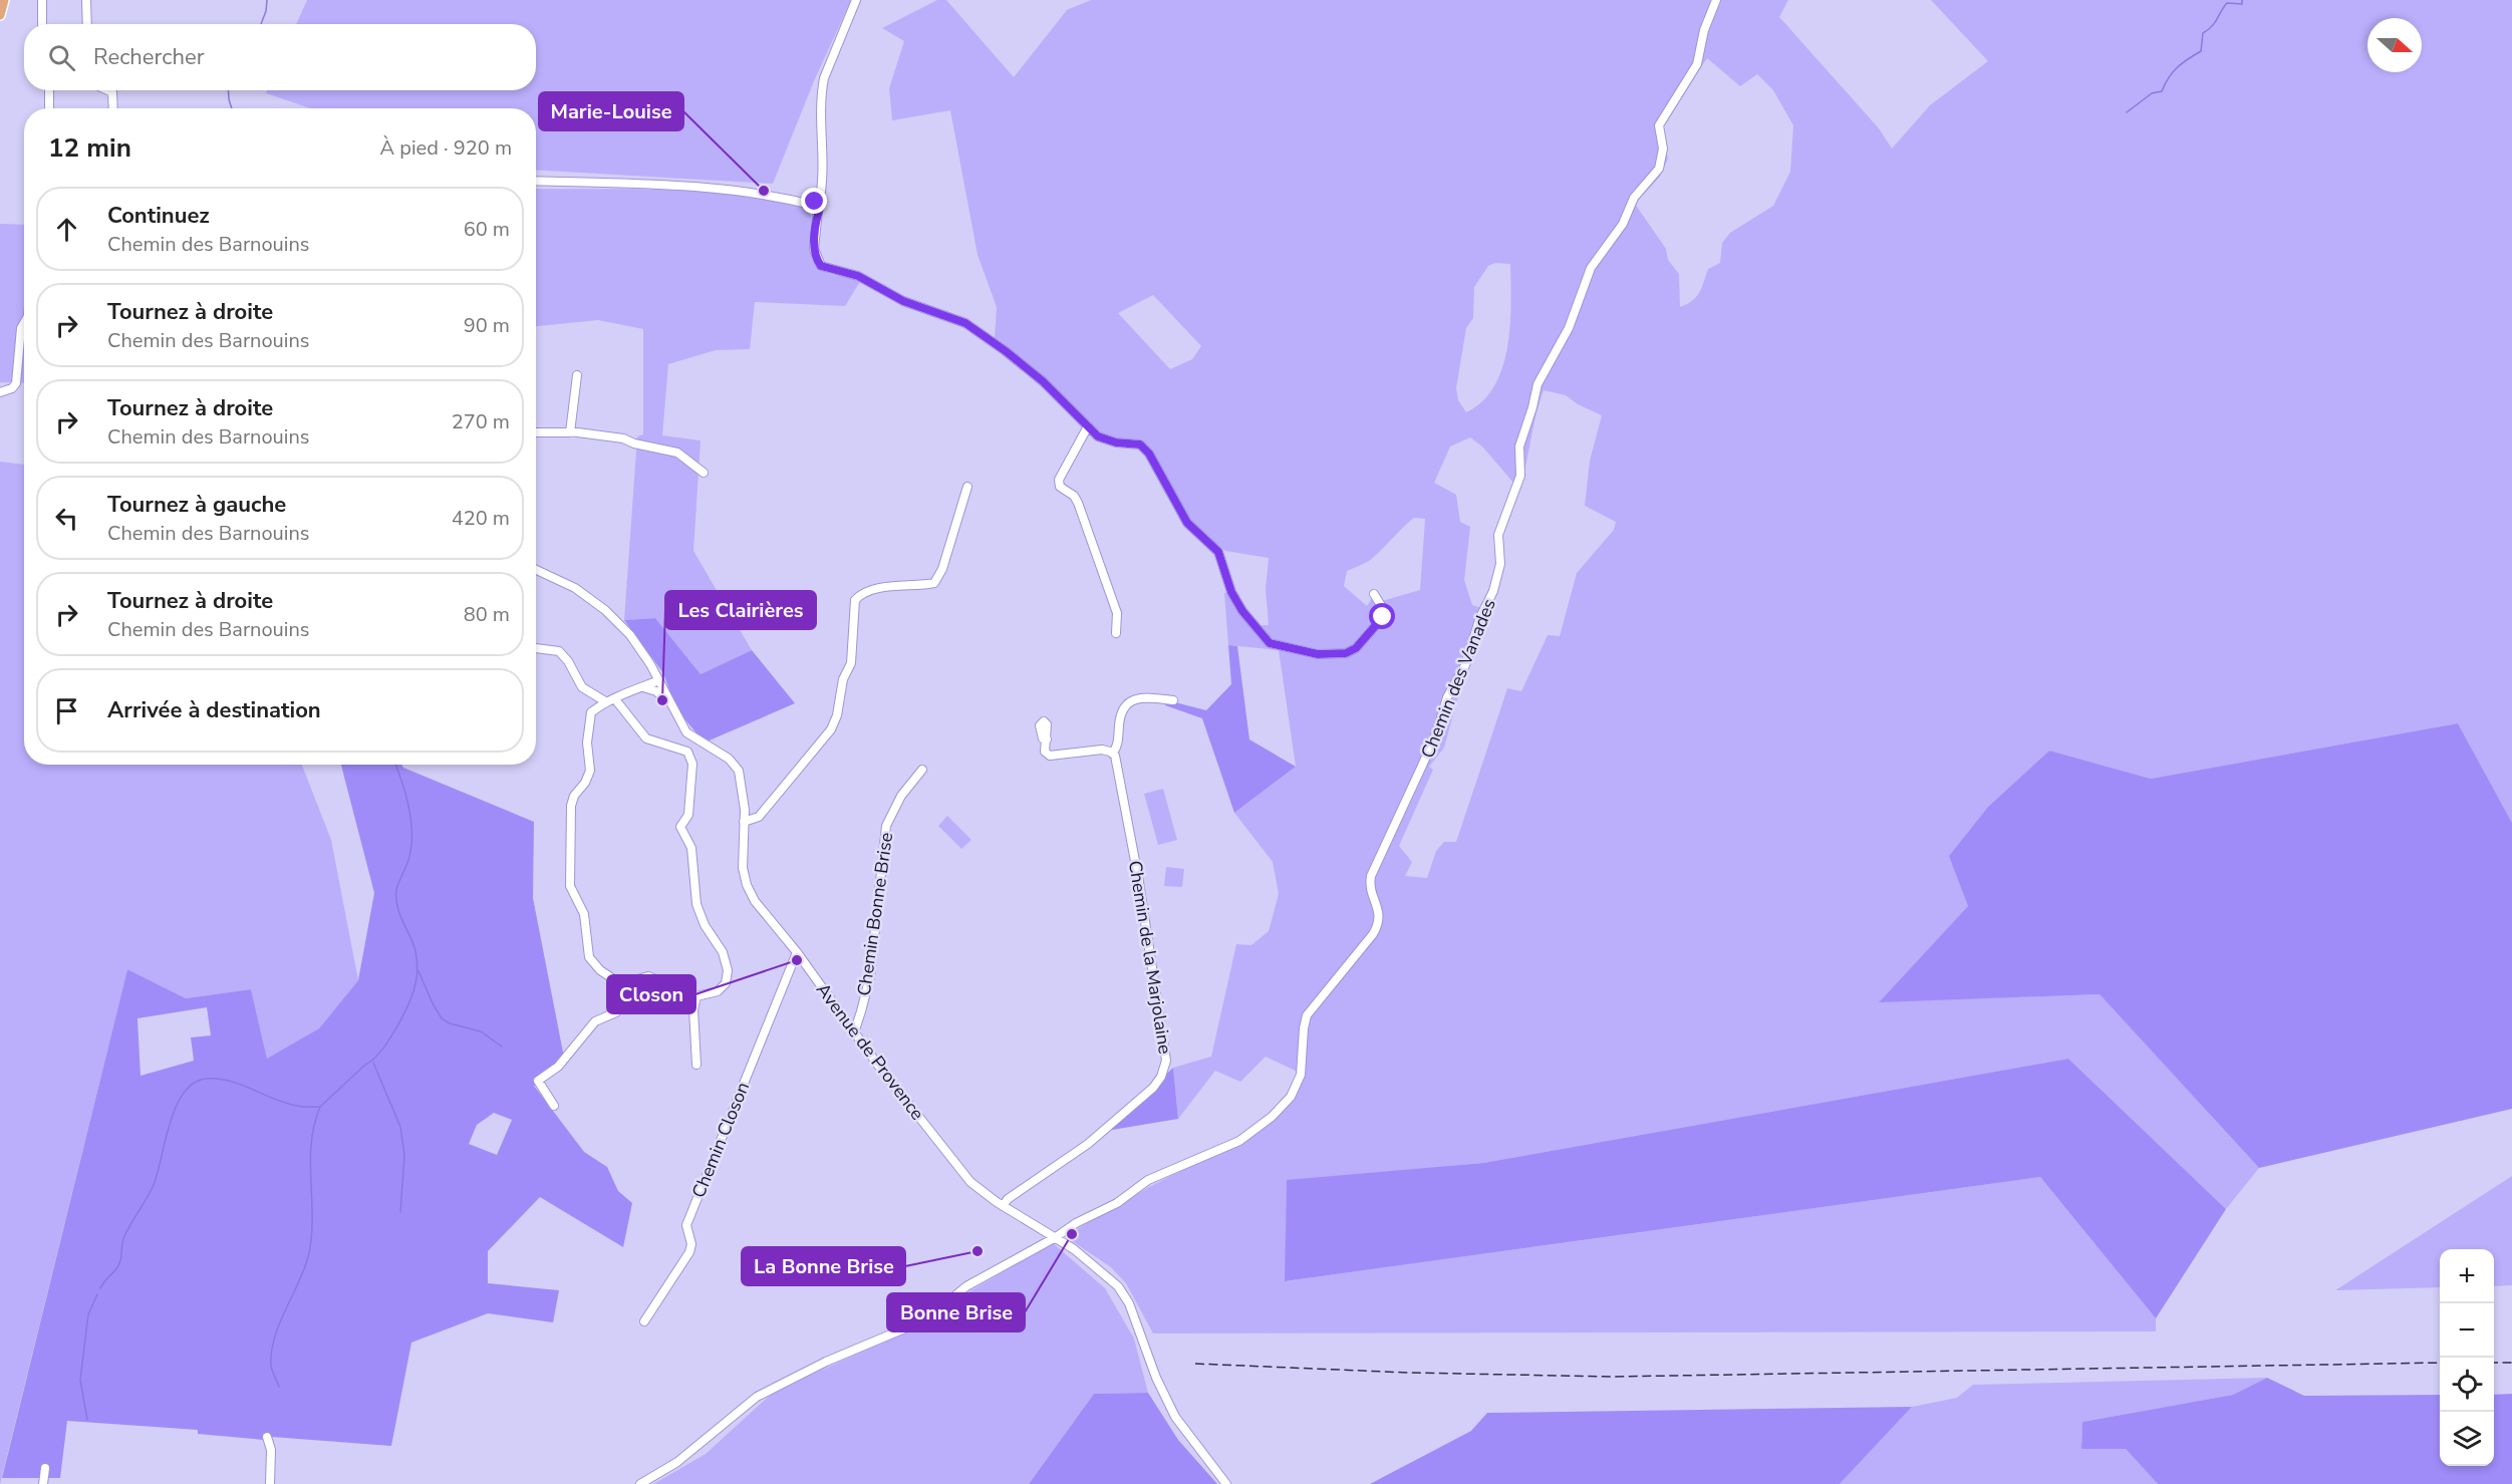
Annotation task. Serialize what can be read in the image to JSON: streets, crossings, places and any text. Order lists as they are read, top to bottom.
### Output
{
  "streets": {
    "street": [
      "Chemin des Vanades",
      "Chemin Bonne Brise",
      "Chemin de la Marjolaine",
      "Avenue de Provence",
      "Chemin Closon"
    ]
  },
  "crossings": [
    ["Chemin des Vanades", "Avenue de Provence"],
    ["Chemin Bonne Brise", "Avenue de Provence"],
    ["Chemin de la Marjolaine", "Avenue de Provence"],
    ["Avenue de Provence", "Chemin Closon"]
  ],
  "places": [
    "Marie-Louise",
    "Les Clairières",
    "Closon",
    "Bonne Brise",
    "La Bonne Brise"
  ],
  "north": "right",
  "page": {
    "search": "Rechercher",
    "heading": ["12 min", "À pied · 920 m"],
    "list": [
      ["Continuez", "Chemin des Barnouins", "60 m"],
      ["Tournez à droite", "Chemin des Barnouins", "90 m"],
      ["Tournez à droite", "Chemin des Barnouins", "270 m"],
      ["Tournez à gauche", "Chemin des Barnouins", "420 m"],
      ["Tournez à droite", "Chemin des Barnouins", "80 m"],
      "Arrivée à destination"
    ],
    "map_buttons": ["+", "−"]
  }
}
